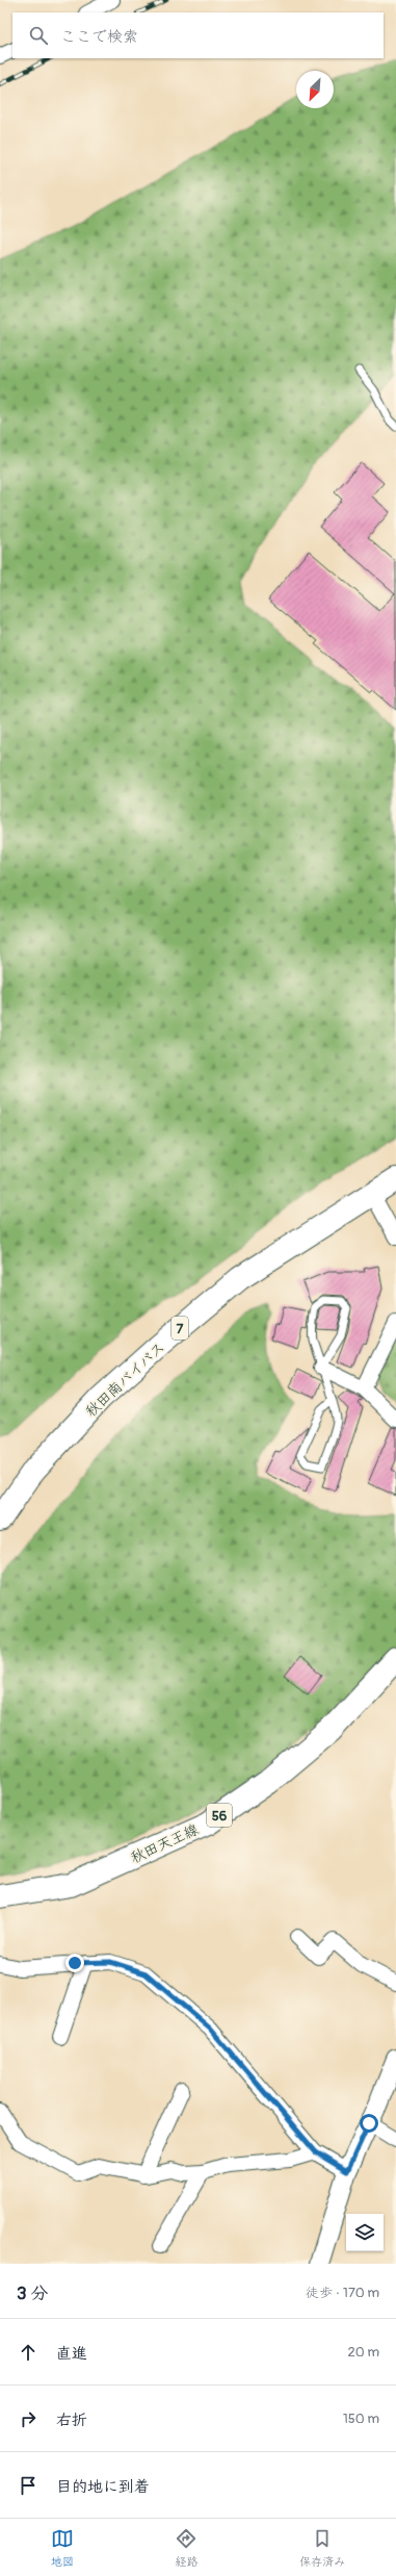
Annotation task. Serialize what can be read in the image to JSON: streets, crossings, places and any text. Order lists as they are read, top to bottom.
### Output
{
  "streets": {
    "main road": [
      "7",
      "秋田南バイパス",
      "56",
      "秋田天王線"
    ]
  },
  "north": "bottom left",
  "page": {
    "search": "ここで検索",
    "heading": ["3 分", "徒歩 · 170 m"],
    "list": [
      ["直進", "20 m"],
      ["右折", "150 m"],
      "目的地に到着"
    ],
    "nav": ["地図", "経路", "保存済み"]
  }
}
